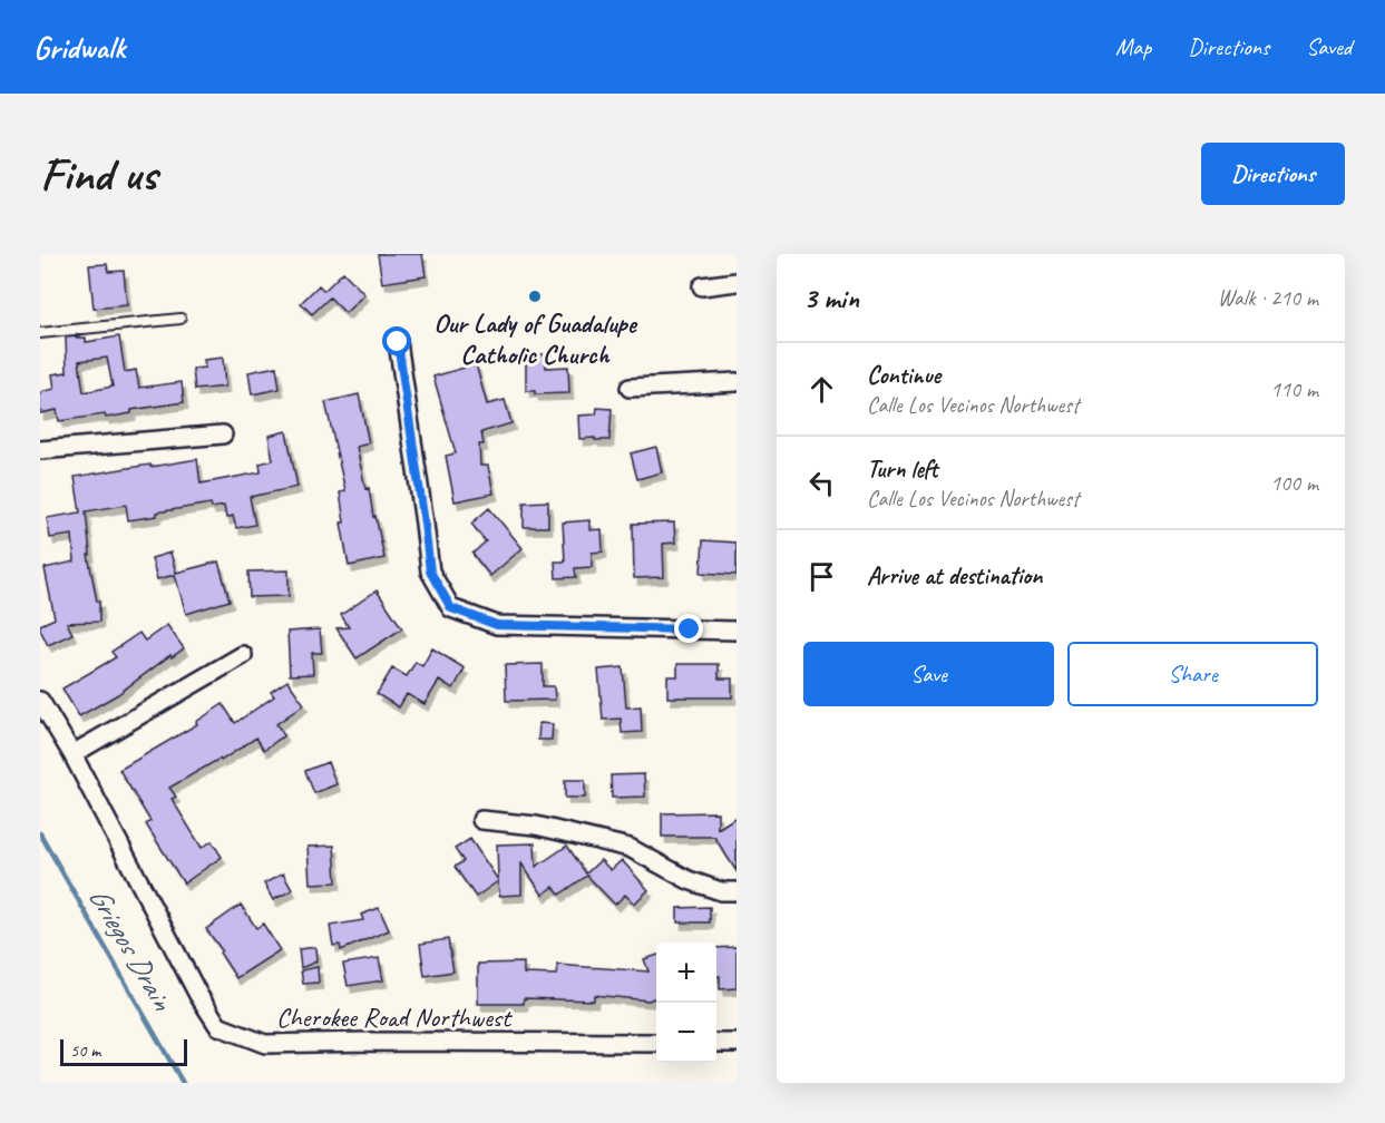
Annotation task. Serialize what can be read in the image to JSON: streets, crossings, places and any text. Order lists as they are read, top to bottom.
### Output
{
  "streets": {
    "street": ["Cherokee Road Northwest"]
  },
  "water": ["Griegos Drain"],
  "places": ["Our Lady of Guadalupe Catholic Church"],
  "scale_bar": "50 m",
  "page": {
    "header": "Gridwalk",
    "nav": ["Map", "Directions", "Saved"],
    "buttons": [
      "Directions",
      ["Save", "Share"]
    ],
    "title": "Find us",
    "heading": ["3 min", "Walk · 210 m"],
    "list": [
      ["Continue", "Calle Los Vecinos Northwest", "110 m"],
      ["Turn left", "Calle Los Vecinos Northwest", "100 m"],
      "Arrive at destination"
    ],
    "map_buttons": ["+", "−"],
    "scale": "50 m"
  }
}
